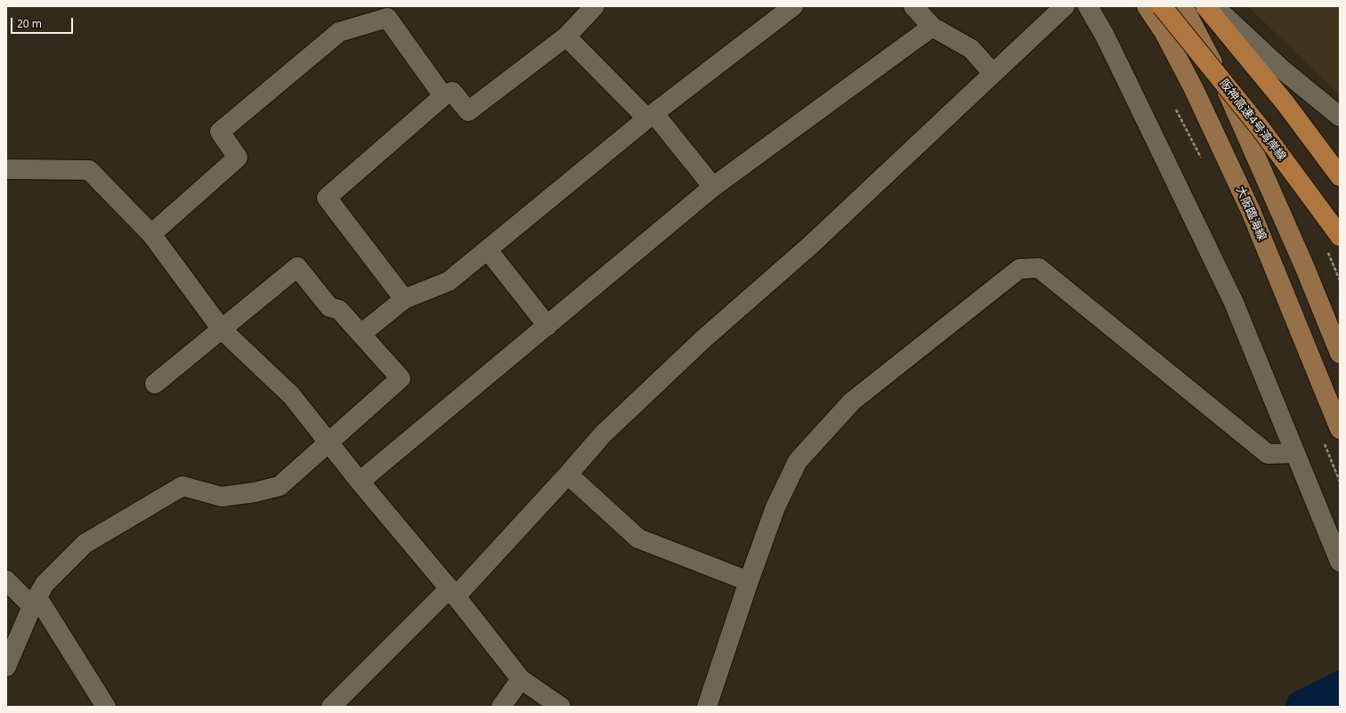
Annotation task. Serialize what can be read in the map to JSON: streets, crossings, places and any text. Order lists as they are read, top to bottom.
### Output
{
  "streets": {
    "highway": ["阪神高速4号湾岸線"],
    "main road": ["大阪臨海線"]
  },
  "scale_bar": "20 m"
}
